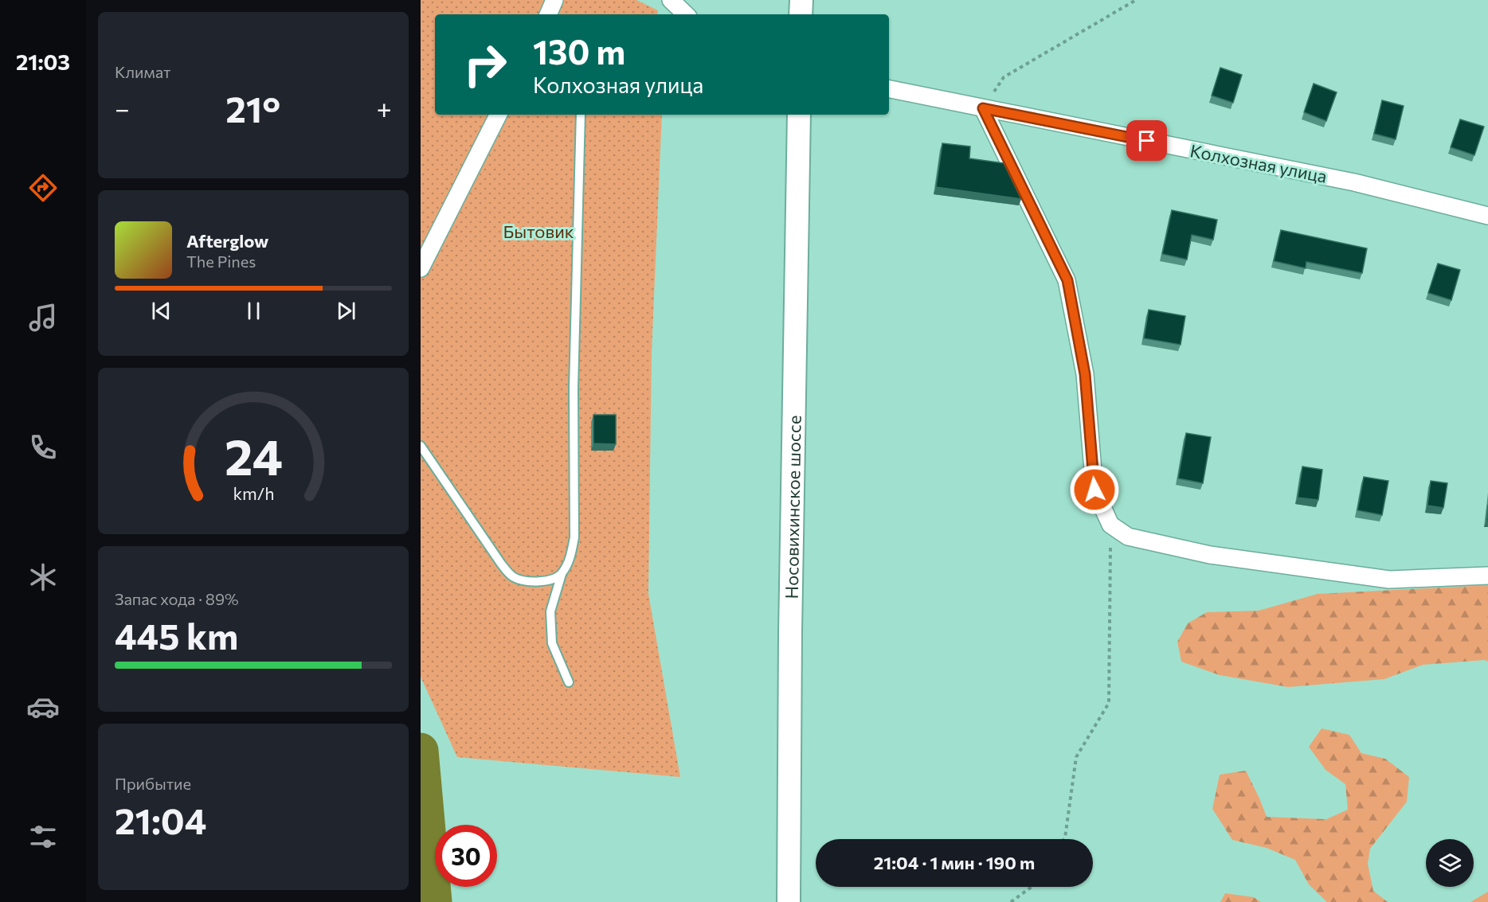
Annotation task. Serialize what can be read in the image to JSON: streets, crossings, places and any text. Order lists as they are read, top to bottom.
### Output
{
  "streets": {
    "main road": ["Носовихинское шоссе"],
    "street": ["Колхозная улица"]
  },
  "parks": ["Бытовик"],
  "page": {
    "tabs": "21:03",
    "tile": [
      "Климат",
      ["Запас хода · 89%", "445 km"],
      ["Прибытие", "21:04"]
    ],
    "turn": ["130 m", "Колхозная улица"],
    "heat": ["−", "21°", "+"],
    "song": ["Afterglow", "The Pines"],
    "limit": "30",
    "trip": "21:04 · 1 мин · 190 m",
    "gauge": ["24", "km/h"]
  }
}
